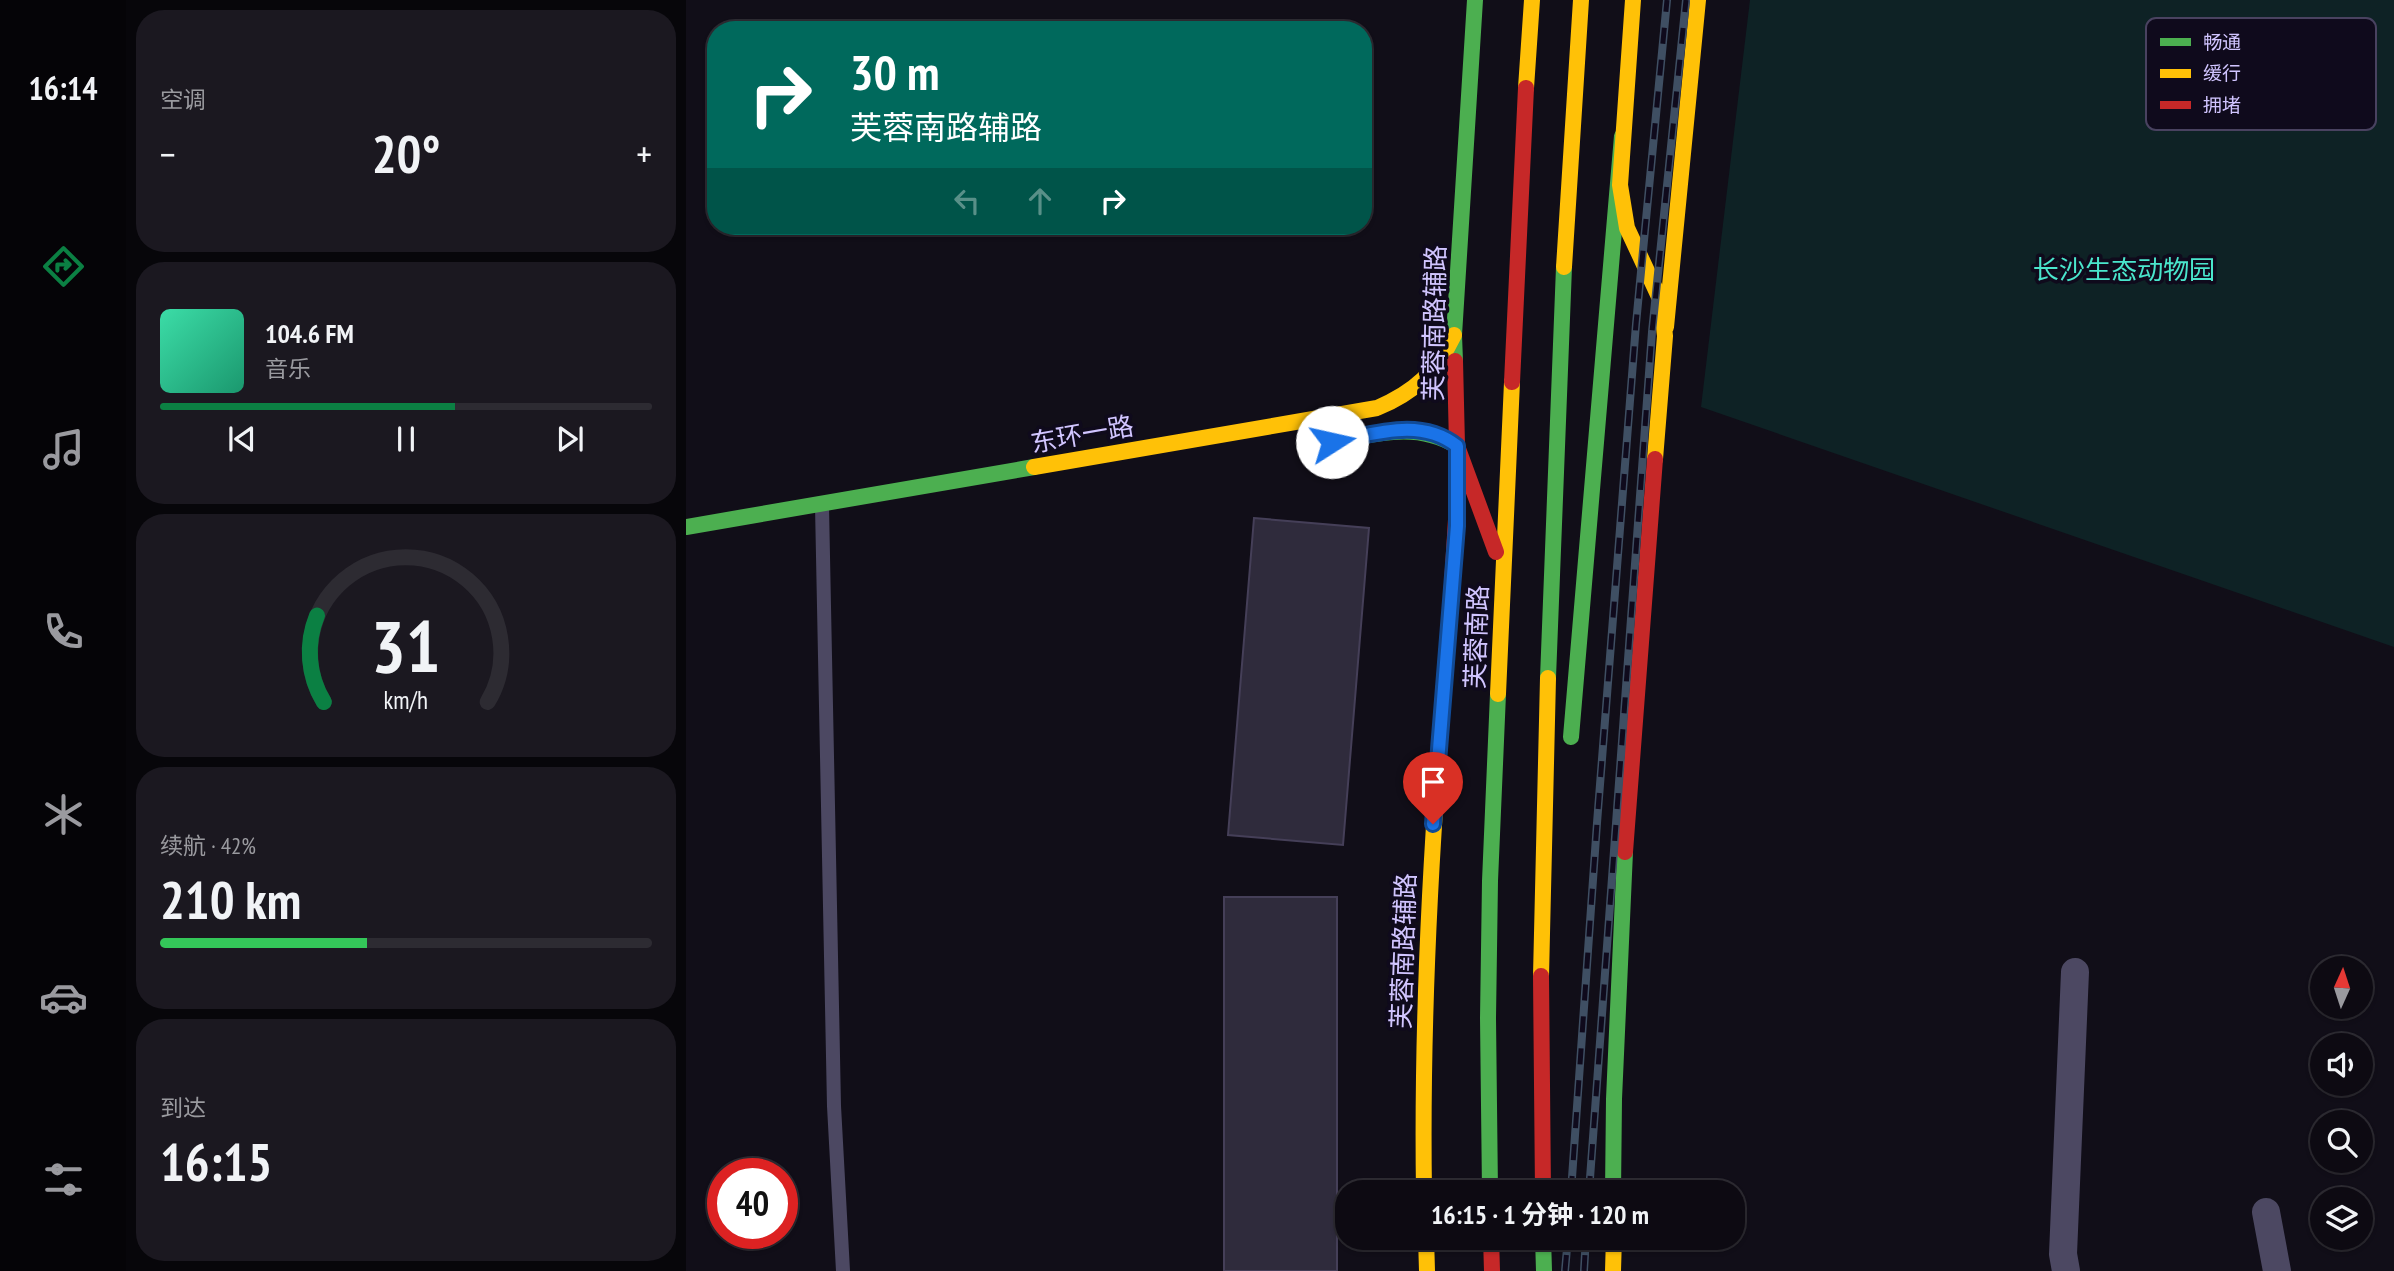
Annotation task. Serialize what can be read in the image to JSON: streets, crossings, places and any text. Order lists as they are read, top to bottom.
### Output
{
  "streets": {
    "main road": ["芙蓉南路辅路", "东环一路", "芙蓉南路"]
  },
  "crossings": [
    ["芙蓉南路辅路", "东环一路"]
  ],
  "parks": ["长沙生态动物园"],
  "legend": ["畅通", "缓行", "拥堵"],
  "north": "top",
  "page": {
    "tabs": "16:14",
    "tile": [
      "空调",
      ["续航 · 42%", "210 km"],
      ["到达", "16:15"]
    ],
    "turn": ["30 m", "芙蓉南路辅路"],
    "heat": ["−", "20°", "+"],
    "song": ["104.6 FM", "音乐"],
    "limit": "40",
    "trip": "16:15 · 1 分钟 · 120 m",
    "gauge": ["31", "km/h"]
  }
}
